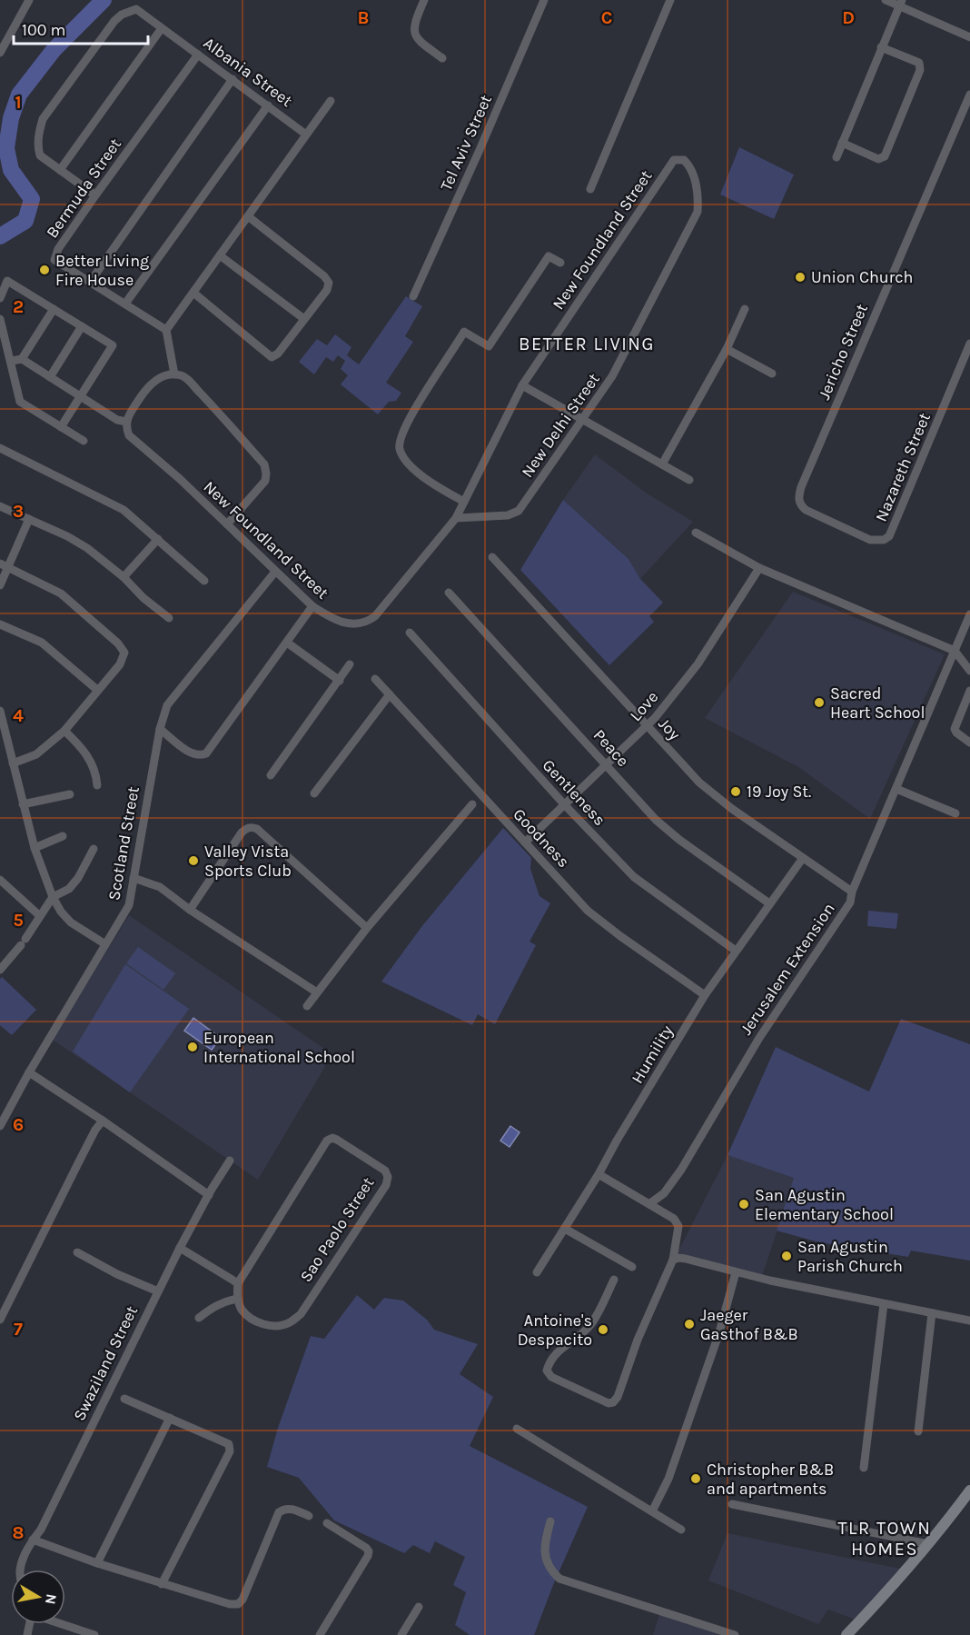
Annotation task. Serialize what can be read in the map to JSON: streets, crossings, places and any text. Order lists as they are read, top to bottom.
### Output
{
  "streets": {
    "street": [
      "Albania Street",
      "Tel Aviv Street",
      "Bermuda Street",
      "New Foundland Street",
      "Jericho Street",
      "New Delhi Street",
      "Nazareth Street",
      "Love",
      "Joy",
      "Peace",
      "Gentleness",
      "Goodness",
      "Scotland Street",
      "Jerusalem Extension",
      "Humility",
      "Sao Paolo Street",
      "Swaziland Street"
    ]
  },
  "crossings": [
    ["Albania Street", "Bermuda Street"],
    ["New Foundland Street", "New Delhi Street"],
    ["New Foundland Street", "Scotland Street"],
    ["Jericho Street", "Nazareth Street"],
    ["Love", "Joy"],
    ["Love", "Peace"],
    ["Love", "Gentleness"],
    ["Love", "Goodness"],
    ["Joy", "Jerusalem Extension"],
    ["Joy", "Humility"],
    ["Peace", "Humility"],
    ["Gentleness", "Humility"],
    ["Goodness", "Humility"]
  ],
  "districts": ["BETTER LIVING", "TLR TOWN HOMES"],
  "places": [
    "Better Living Fire House",
    "Union Church",
    "Sacred Heart School",
    "19 Joy St.",
    "Valley Vista Sports Club",
    "European International School",
    "San Agustin Elementary School",
    "San Agustin Parish Church",
    "Jaeger Gasthof B&B",
    "Antoine's Despacito",
    "Christopher B&B and apartments"
  ],
  "scale_bar": "100 m",
  "north": "right",
  "grid": {
    "columns": ["B", "C", "D"],
    "rows": [
      "1",
      "2",
      "3",
      "4",
      "5",
      "6",
      "7",
      "8"
    ]
  }
}
